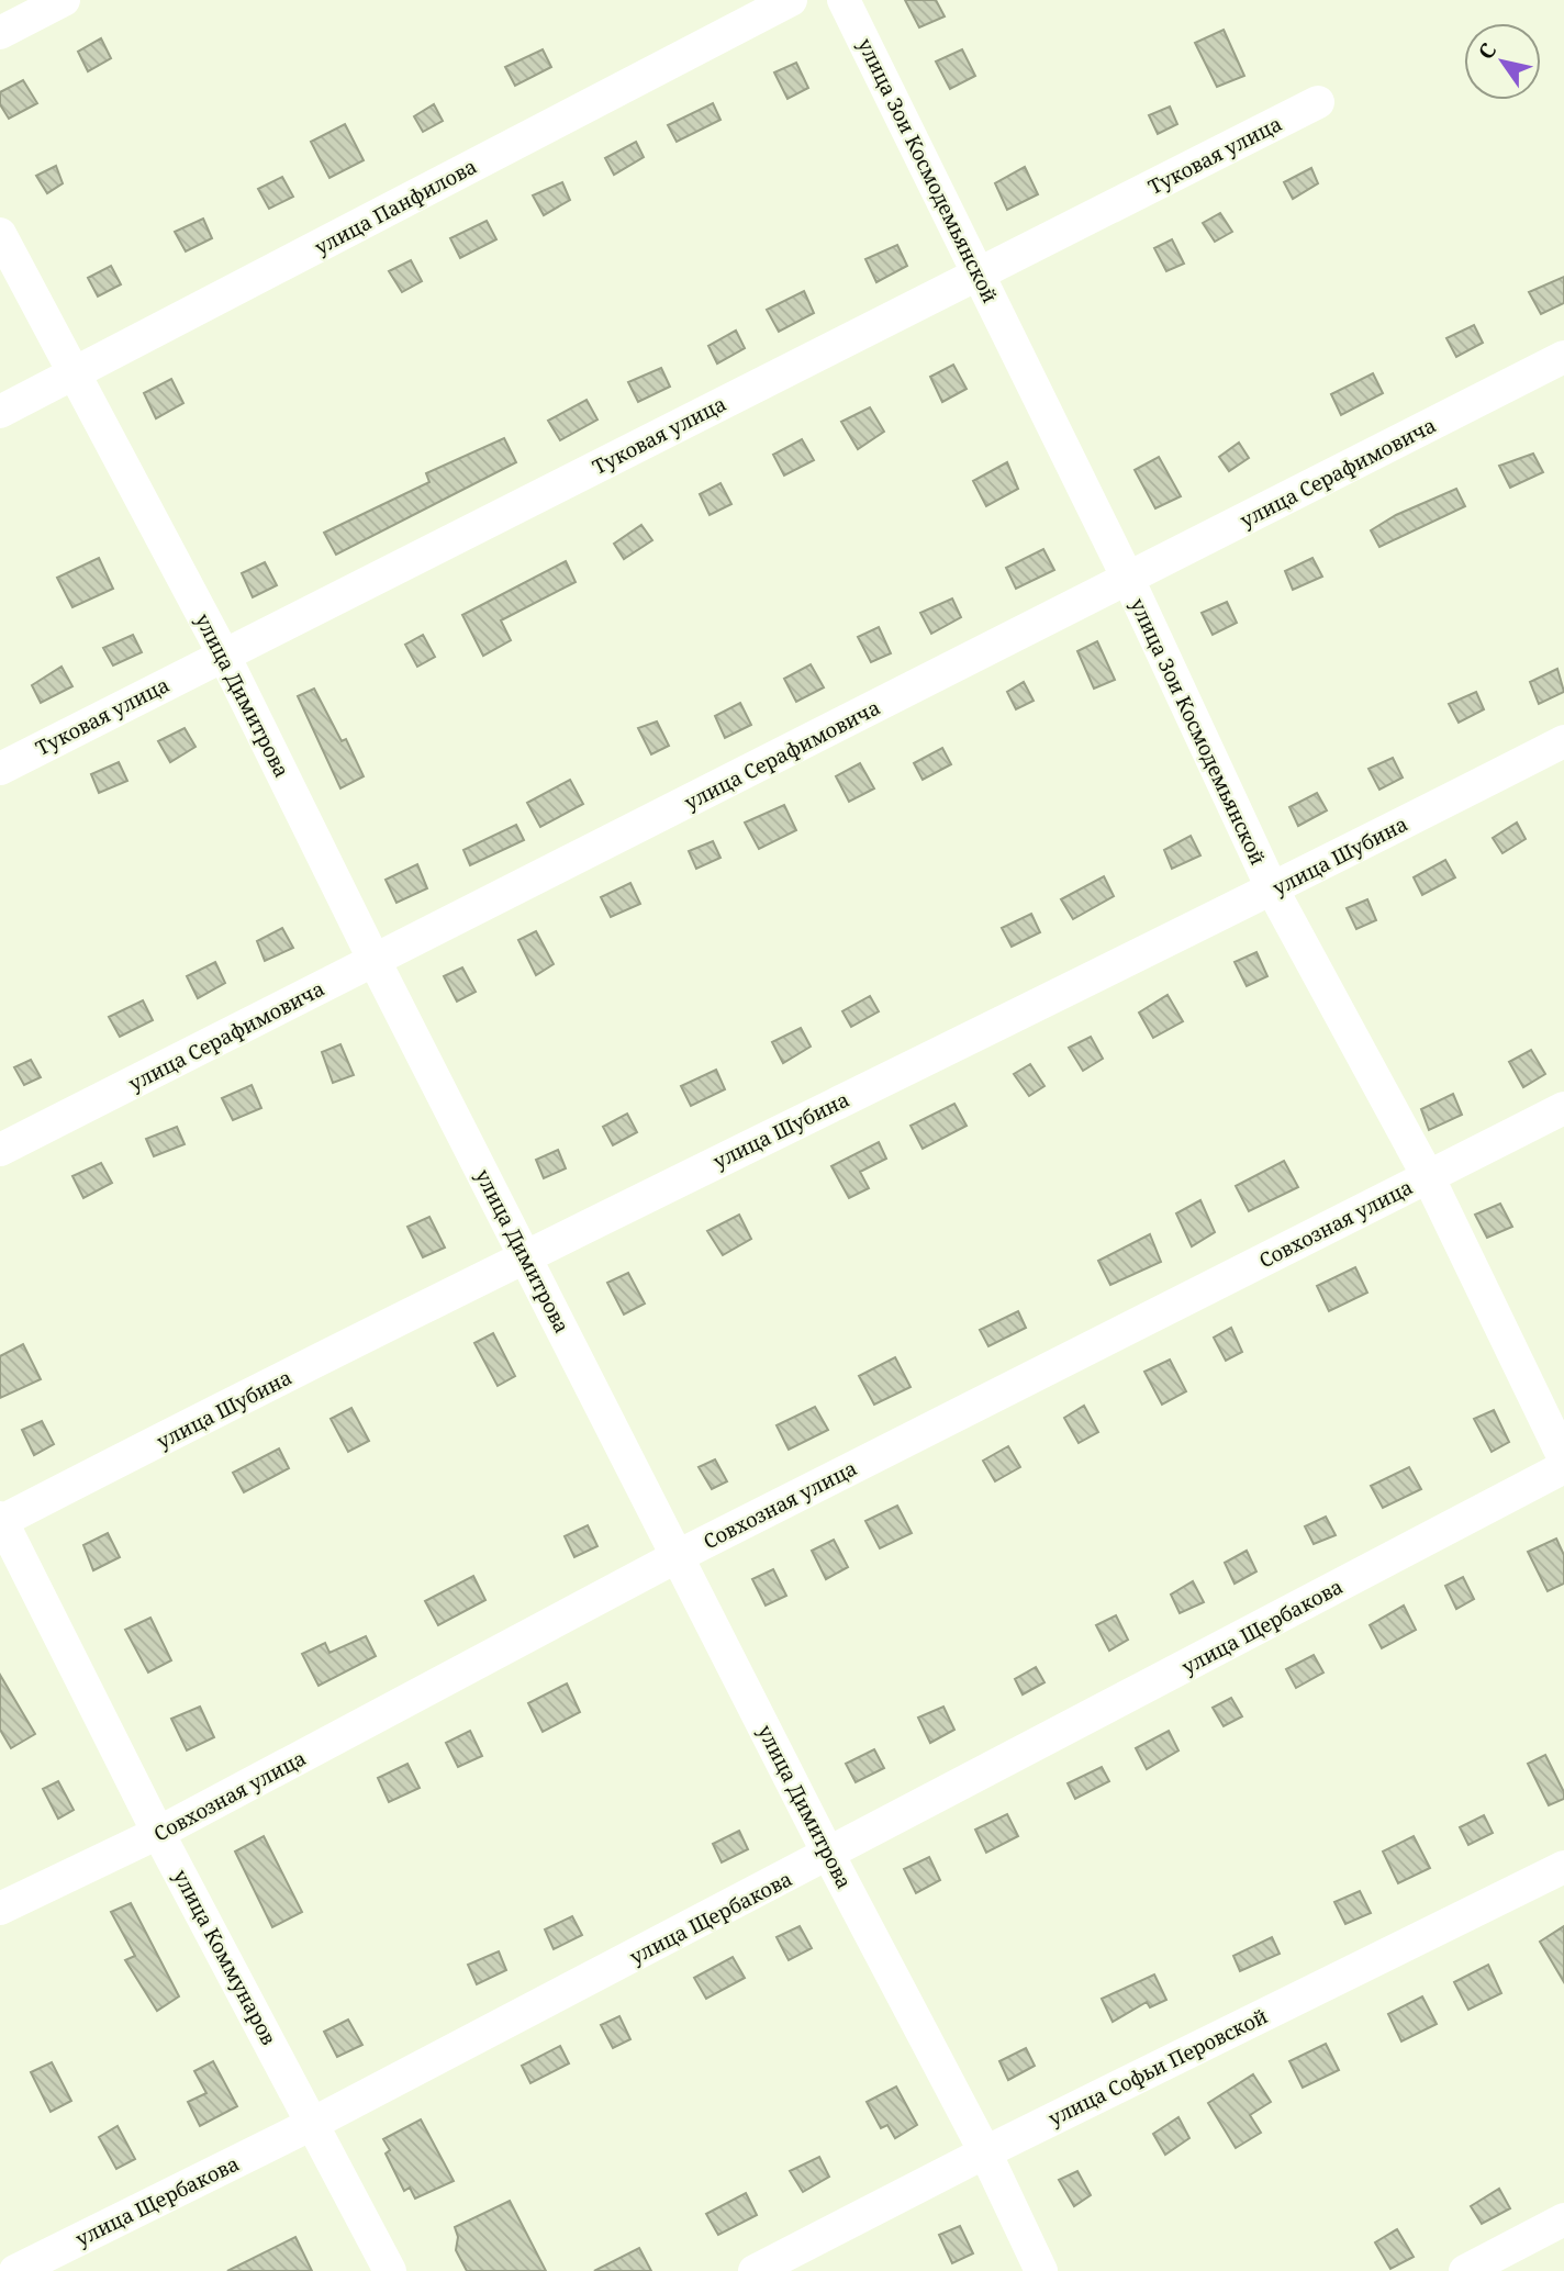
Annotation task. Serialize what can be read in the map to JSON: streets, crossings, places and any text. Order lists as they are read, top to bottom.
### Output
{
  "streets": {
    "street": [
      "Туковая улица",
      "улица Зои Космодемьянской",
      "улица Панфилова",
      "улица Серафимовича",
      "улица Димитрова",
      "улица Шубина",
      "Совхозная улица",
      "улица Щербакова",
      "улица Коммунаров",
      "улица Софьи Перовской"
    ]
  },
  "crossings": [
    ["Туковая улица", "улица Зои Космодемьянской"],
    ["Туковая улица", "улица Димитрова"],
    ["улица Зои Космодемьянской", "улица Серафимовича"],
    ["улица Зои Космодемьянской", "улица Шубина"],
    ["улица Зои Космодемьянской", "Совхозная улица"],
    ["улица Панфилова", "улица Димитрова"],
    ["улица Серафимовича", "улица Димитрова"],
    ["улица Димитрова", "улица Шубина"],
    ["улица Димитрова", "Совхозная улица"],
    ["улица Димитрова", "улица Щербакова"],
    ["улица Димитрова", "улица Софьи Перовской"],
    ["улица Шубина", "улица Коммунаров"],
    ["Совхозная улица", "улица Коммунаров"],
    ["улица Щербакова", "улица Коммунаров"]
  ],
  "north": "top left"
}
